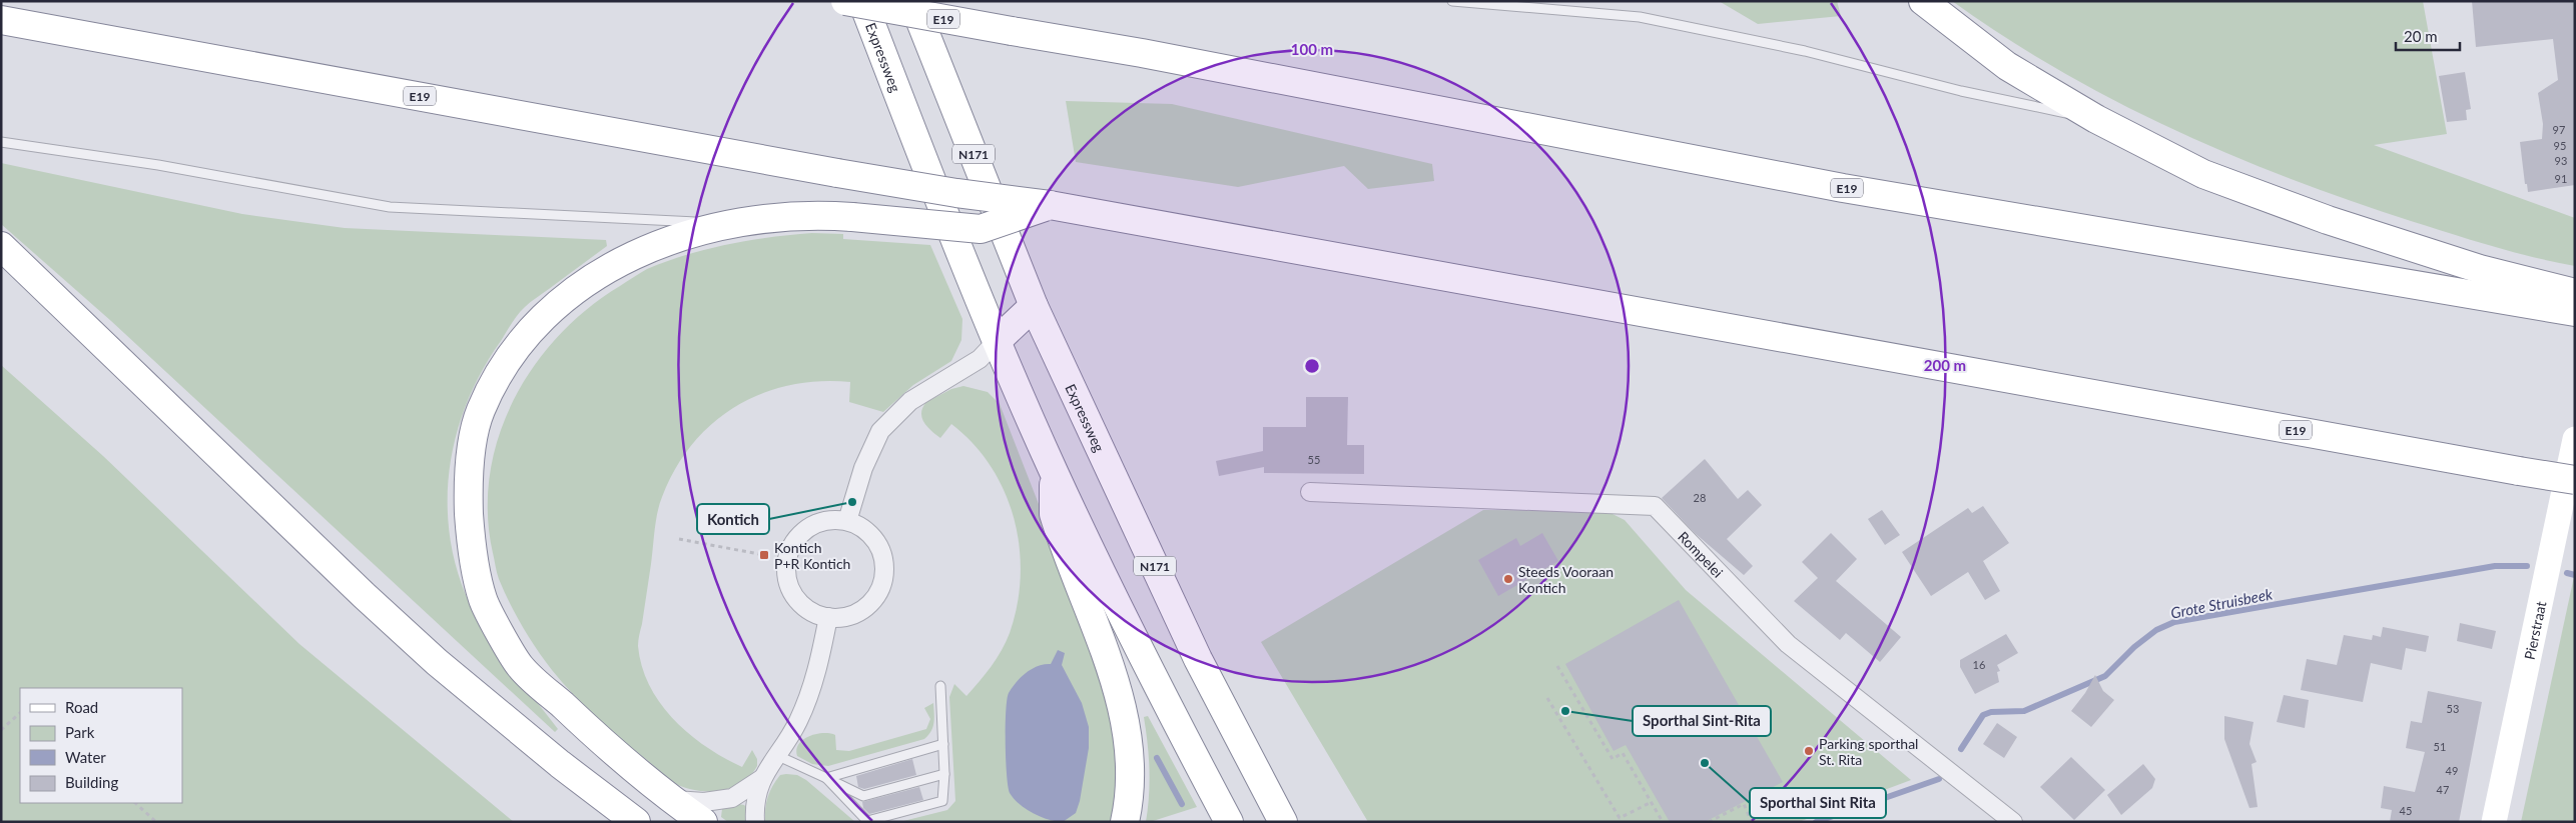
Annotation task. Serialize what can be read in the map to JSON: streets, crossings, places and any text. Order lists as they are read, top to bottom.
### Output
{
  "streets": {
    "highway": ["E19", "Expressweg", "N171"],
    "street": ["Rompelei", "Pierstraat"]
  },
  "crossings": [
    ["E19", "Expressweg"]
  ],
  "water": ["Grote Struisbeek"],
  "places": {
    "other": [
      "Kontich",
      "Steeds Vooraan Kontich",
      "Sporthal Sint-Rita",
      "Parking sporthal St. Rita",
      "Sporthal Sint Rita"
    ],
    "transit": ["Kontich P+R Kontich"]
  },
  "house_numbers": [
    "97",
    "95",
    "93",
    "91",
    "55",
    "28",
    "16",
    "53",
    "51",
    "49",
    "47",
    "45"
  ],
  "legend": [
    "Road",
    "Park",
    "Water",
    "Building"
  ],
  "scale_bar": "20 m",
  "rings": ["100 m", "200 m"]
}
